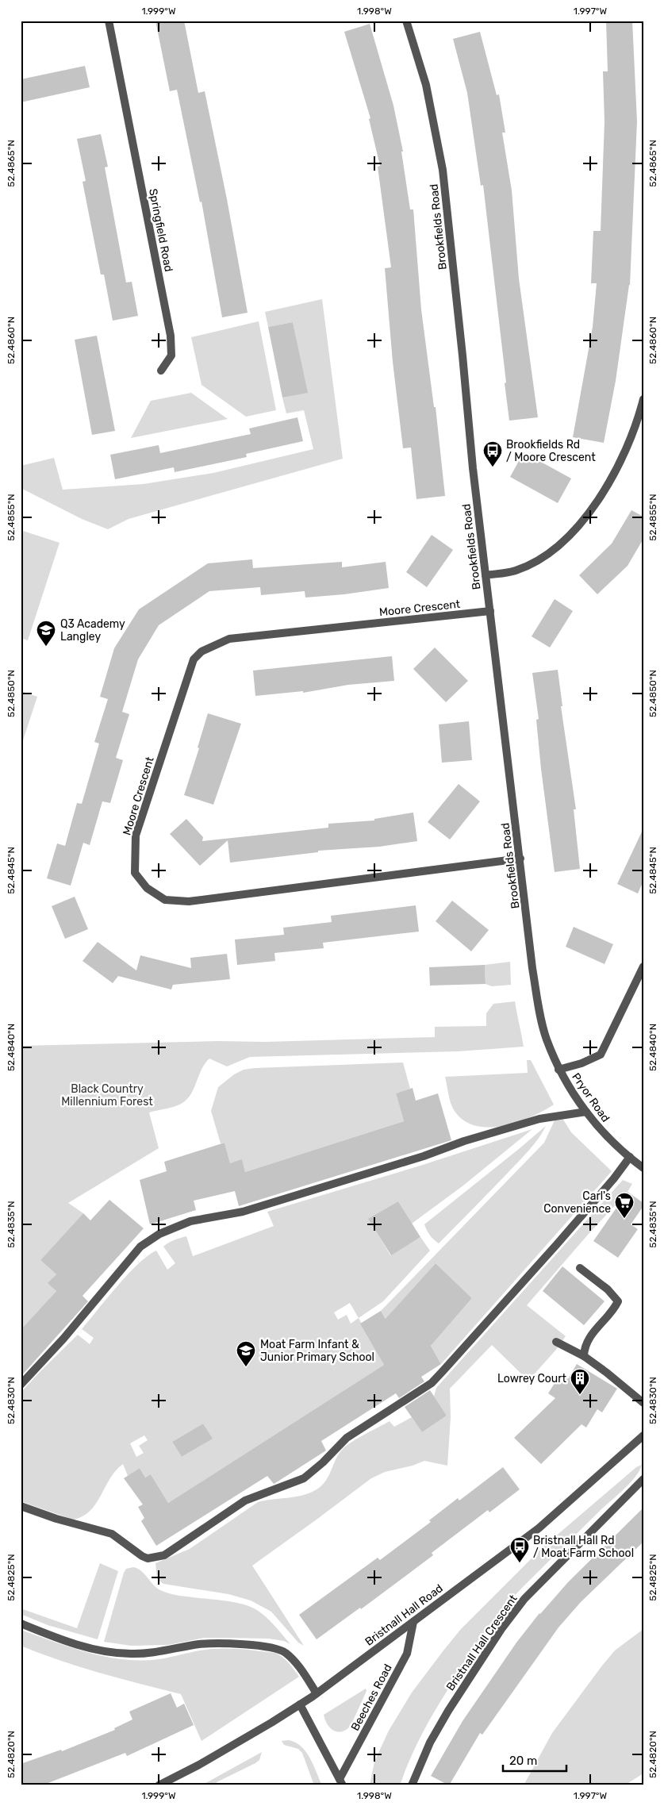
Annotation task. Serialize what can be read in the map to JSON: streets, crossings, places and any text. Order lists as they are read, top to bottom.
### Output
{
  "streets": {
    "street": [
      "Brookfields Road",
      "Springfield Road",
      "Moore Crescent",
      "Pryor Road",
      "Bristnall Hall Road",
      "Bristnall Hall Crescent",
      "Beeches Road"
    ]
  },
  "crossings": [
    ["Brookfields Road", "Moore Crescent"],
    ["Brookfields Road", "Pryor Road"],
    ["Bristnall Hall Road", "Beeches Road"]
  ],
  "parks": ["Black Country Millennium Forest"],
  "places": {
    "bus stop": ["Brookfields Rd / Moore Crescent", "Bristnall Hall Rd / Moat Farm School"],
    "school or university": ["Q3 Academy Langley", "Moat Farm Infant & Junior Primary School"],
    "supermarket": ["Carl's Convenience"],
    "building": ["Lowrey Court"]
  },
  "scale_bar": "20 m",
  "coordinates": [
    "1.999°W",
    "1.998°W",
    "1.997°W",
    "52.4865°N",
    "52.4860°N",
    "52.4855°N",
    "52.4850°N",
    "52.4845°N",
    "52.4840°N",
    "52.4835°N",
    "52.4830°N",
    "52.4825°N",
    "52.4820°N"
  ]
}
